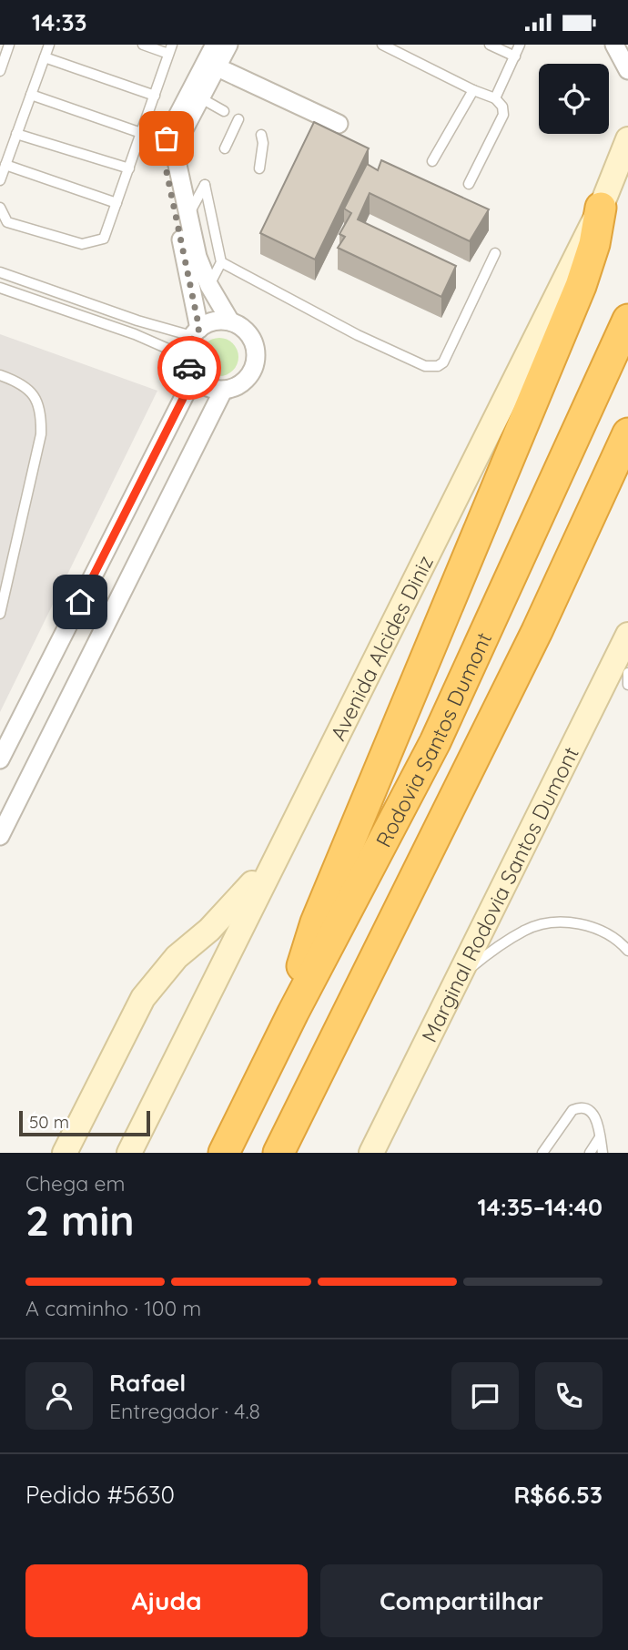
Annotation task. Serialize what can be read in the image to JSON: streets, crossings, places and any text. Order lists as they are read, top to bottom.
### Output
{
  "streets": {
    "highway": ["Rodovia Santos Dumont"],
    "main road": ["Avenida Alcides Diniz", "Marginal Rodovia Santos Dumont"]
  },
  "scale_bar": "50 m",
  "page": {
    "status": "14:33",
    "scale": "50 m",
    "heading": ["2 min", "Chega em", "14:35–14:40"],
    "panel": [
      "Rafael",
      "Entregador · 4.8",
      "Pedido #5630",
      "R$66.53"
    ],
    "bar": "A caminho · 100 m",
    "buttons": ["Ajuda", "Compartilhar"]
  }
}
